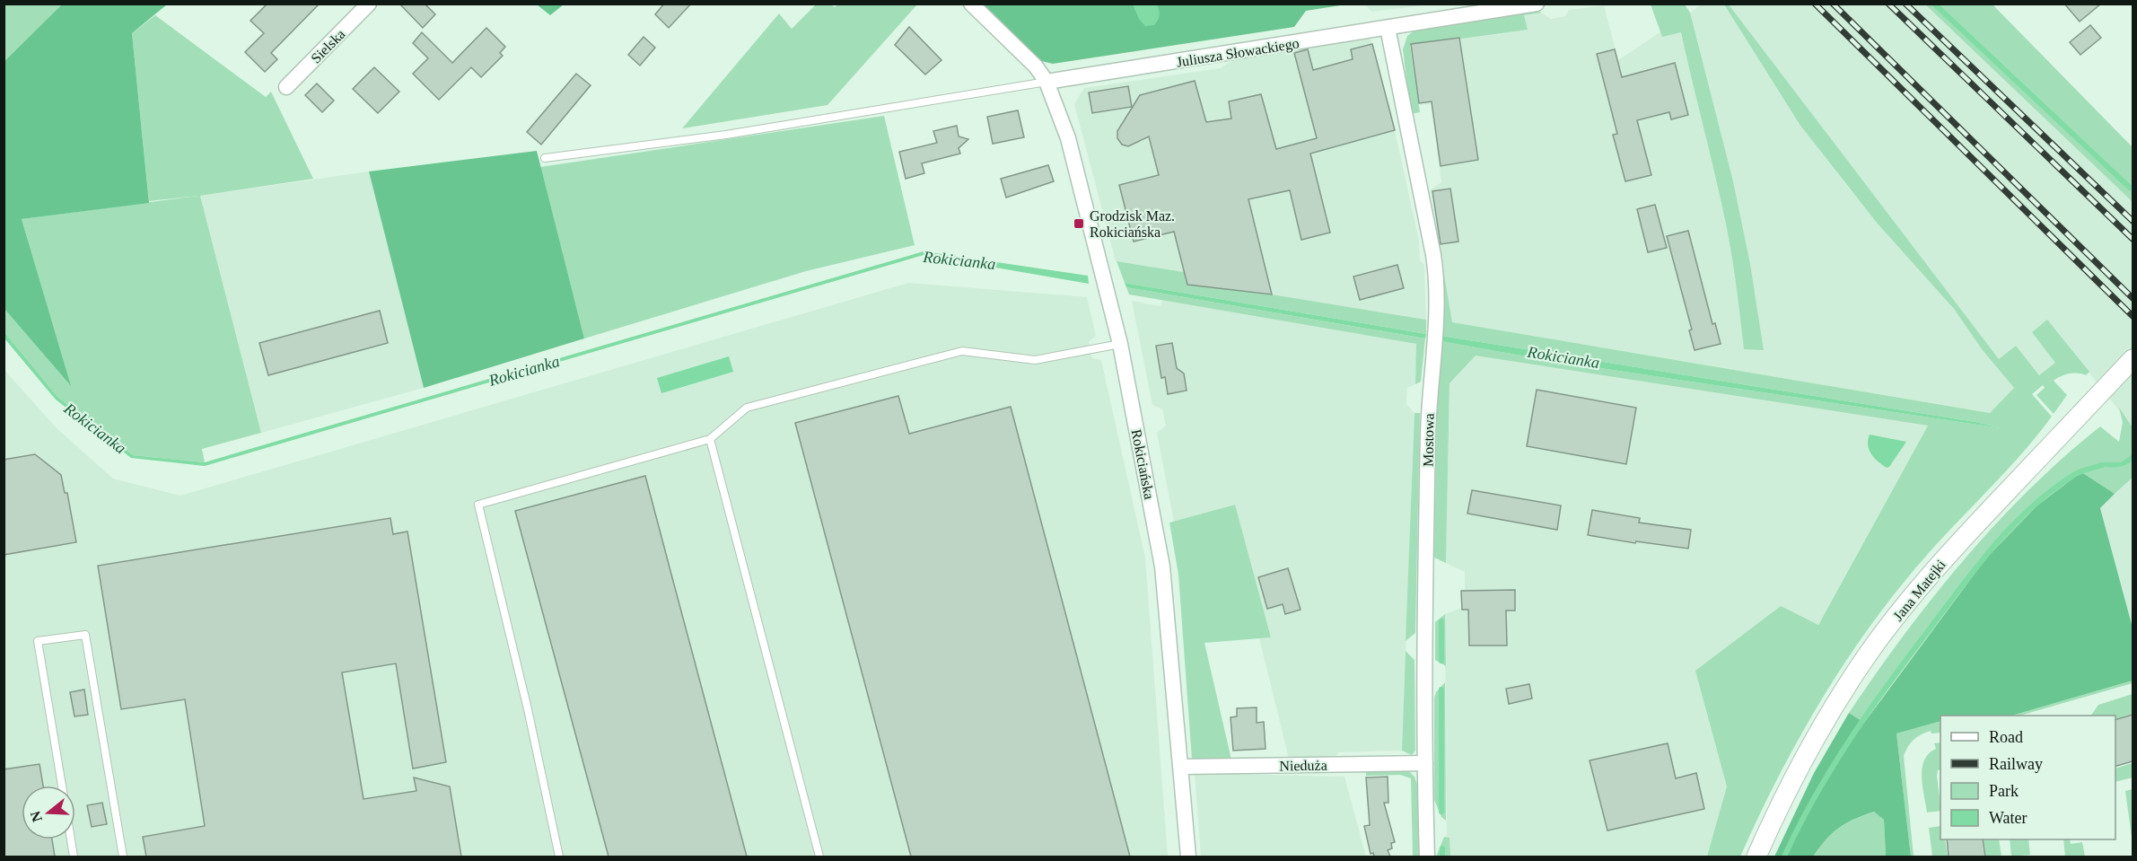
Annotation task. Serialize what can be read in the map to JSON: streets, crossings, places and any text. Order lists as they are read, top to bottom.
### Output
{
  "streets": {
    "street": [
      "Sielska",
      "Juliusza Słowackiego",
      "Mostowa",
      "Rokiciańska",
      "Jana Matejki",
      "Nieduża"
    ]
  },
  "crossings": [
    ["Juliusza Słowackiego", "Mostowa"],
    ["Juliusza Słowackiego", "Rokiciańska"],
    ["Mostowa", "Nieduża"],
    ["Rokiciańska", "Nieduża"]
  ],
  "water": ["Rokicianka"],
  "places": {
    "transit": ["Grodzisk Maz. Rokiciańska"]
  },
  "legend": [
    "Road",
    "Railway",
    "Park",
    "Water"
  ],
  "north": "left"
}
